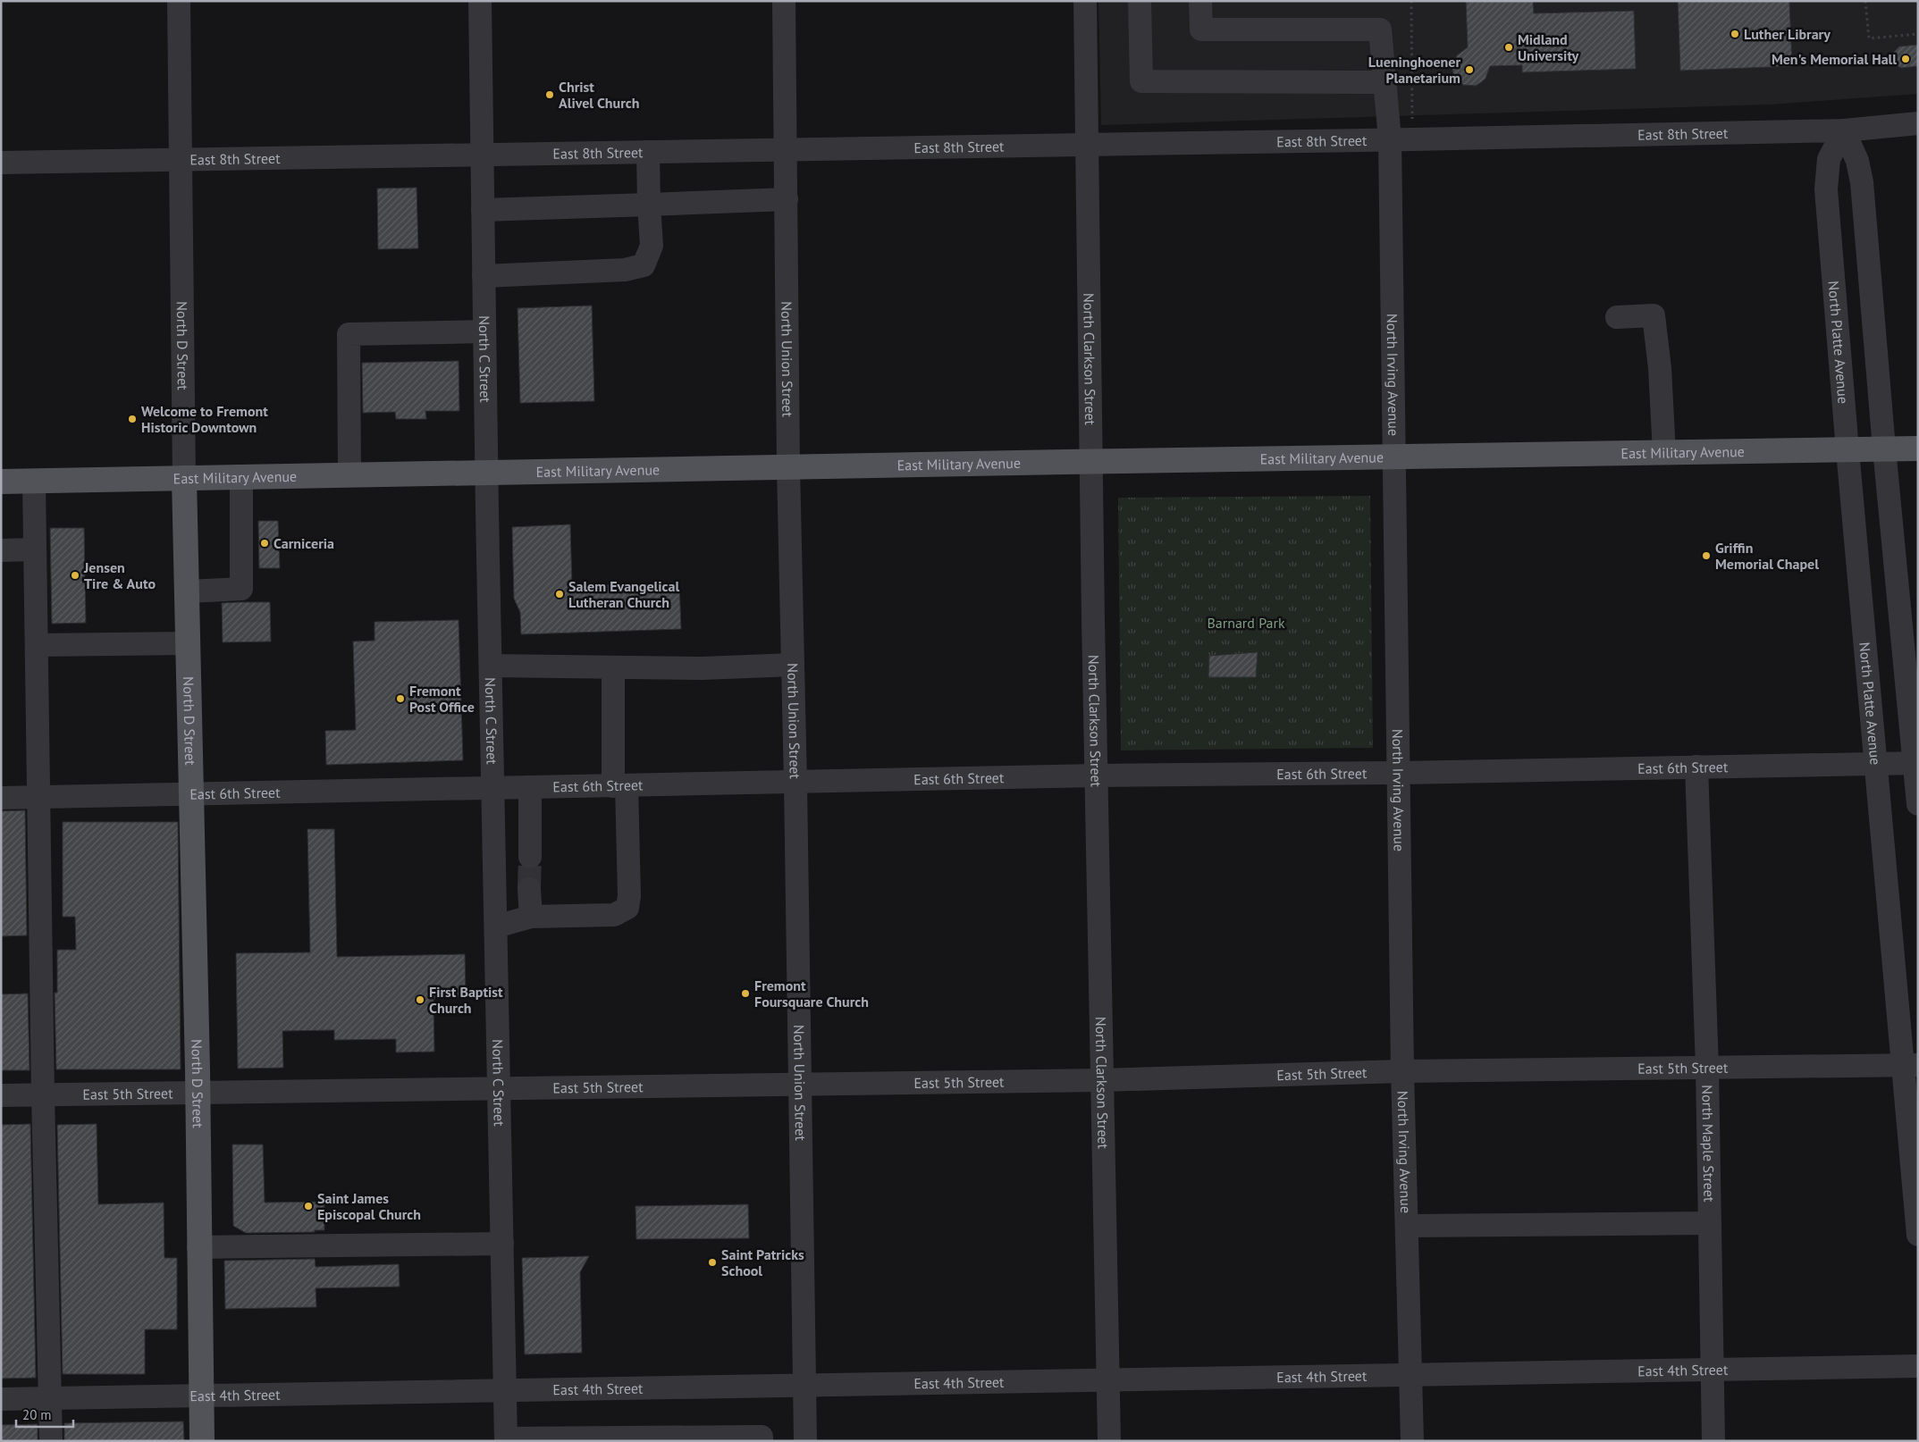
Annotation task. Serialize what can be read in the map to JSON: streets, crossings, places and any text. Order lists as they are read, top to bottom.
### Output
{
  "streets": {
    "main road": ["North D Street", "East Military Avenue"],
    "street": [
      "East 8th Street",
      "North Platte Avenue",
      "North C Street",
      "North Union Street",
      "North Clarkson Street",
      "North Irving Avenue",
      "East 6th Street",
      "East 5th Street",
      "North Maple Street",
      "East 4th Street"
    ]
  },
  "crossings": [
    ["East 8th Street", "North Platte Avenue"],
    ["East 8th Street", "North D Street"],
    ["East 8th Street", "North C Street"],
    ["East 8th Street", "North Union Street"],
    ["East 8th Street", "North Clarkson Street"],
    ["East 8th Street", "North Irving Avenue"],
    ["North Platte Avenue", "East Military Avenue"],
    ["North Platte Avenue", "East 6th Street"],
    ["North Platte Avenue", "East 5th Street"],
    ["North D Street", "East Military Avenue"],
    ["North D Street", "East 6th Street"],
    ["North D Street", "East 5th Street"],
    ["North D Street", "East 4th Street"],
    ["North C Street", "East Military Avenue"],
    ["North C Street", "East 6th Street"],
    ["North C Street", "East 5th Street"],
    ["North C Street", "East 4th Street"],
    ["North Union Street", "East Military Avenue"],
    ["North Union Street", "East 6th Street"],
    ["North Union Street", "East 5th Street"],
    ["North Union Street", "East 4th Street"],
    ["North Clarkson Street", "East Military Avenue"],
    ["North Clarkson Street", "East 6th Street"],
    ["North Clarkson Street", "East 5th Street"],
    ["North Clarkson Street", "East 4th Street"],
    ["North Irving Avenue", "East Military Avenue"],
    ["North Irving Avenue", "East 6th Street"],
    ["North Irving Avenue", "East 5th Street"],
    ["North Irving Avenue", "East 4th Street"],
    ["East 6th Street", "North Maple Street"],
    ["East 5th Street", "North Maple Street"],
    ["North Maple Street", "East 4th Street"]
  ],
  "parks": ["Barnard Park"],
  "places": [
    "Luther Library",
    "Midland University",
    "Men's Memorial Hall",
    "Lueninghoener Planetarium",
    "Christ Alivel Church",
    "Welcome to Fremont Historic Downtown",
    "Carniceria",
    "Griffin Memorial Chapel",
    "Jensen Tire & Auto",
    "Salem Evangelical Lutheran Church",
    "Fremont Post Office",
    "Fremont Foursquare Church",
    "First Baptist Church",
    "Saint James Episcopal Church",
    "Saint Patricks School"
  ],
  "scale_bar": "20 m"
}
